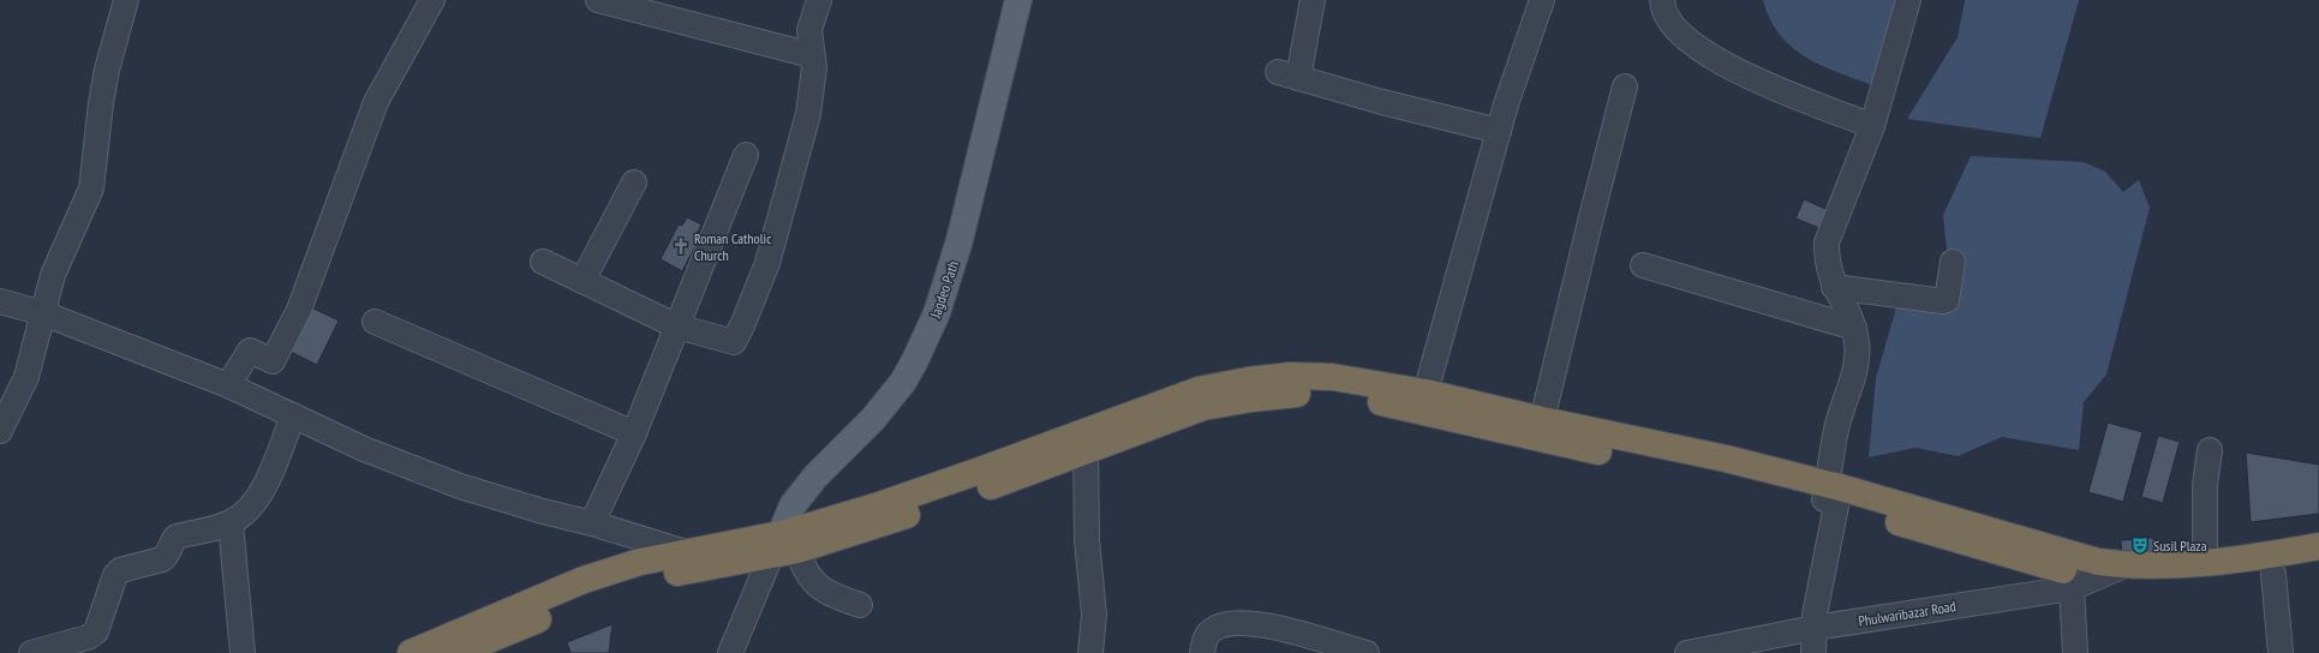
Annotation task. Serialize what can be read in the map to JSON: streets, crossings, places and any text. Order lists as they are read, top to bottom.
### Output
{
  "streets": {
    "main road": ["Jagdeo Path"],
    "street": ["Phulwaribazar Road"]
  },
  "places": {
    "church": ["Roman Catholic Church"],
    "theatre": ["Susil Plaza"]
  }
}
